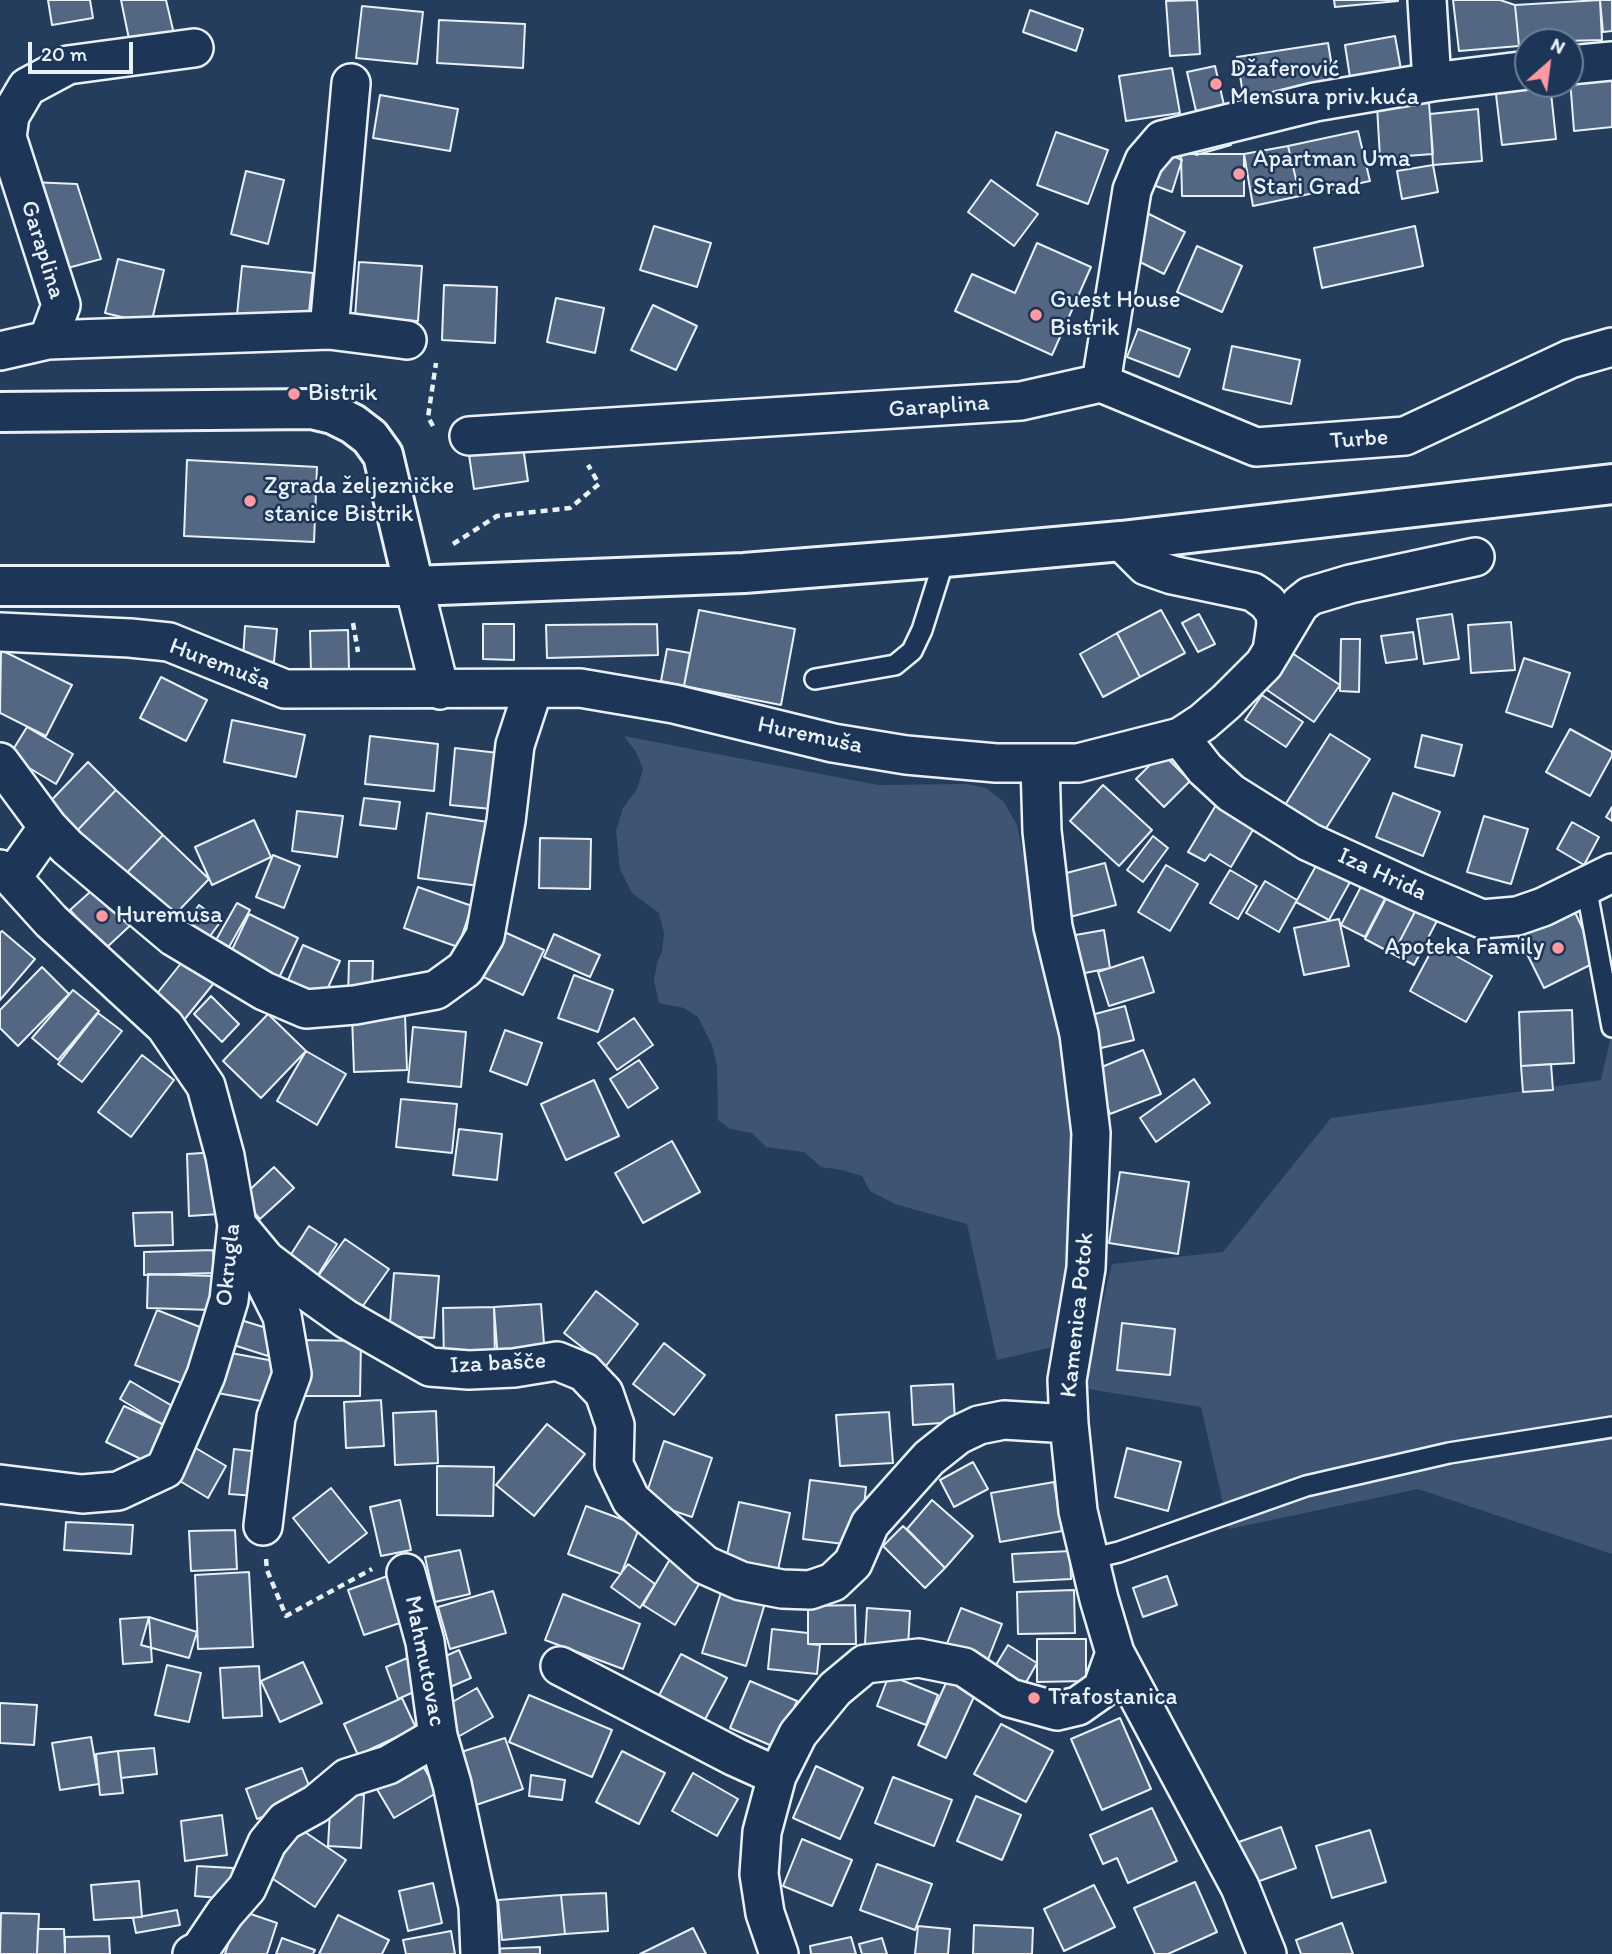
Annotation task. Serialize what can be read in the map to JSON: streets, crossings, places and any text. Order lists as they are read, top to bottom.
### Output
{
  "streets": {
    "street": [
      "Garaplina",
      "Turbe",
      "Huremuša",
      "Iza Hrida",
      "Okrugla",
      "Kamenica Potok",
      "Iza bašče",
      "Mahmutovac"
    ]
  },
  "crossings": [
    ["Garaplina", "Turbe"],
    ["Huremuša", "Iza Hrida"],
    ["Huremuša", "Kamenica Potok"],
    ["Okrugla", "Iza bašče"],
    ["Kamenica Potok", "Iza bašče"]
  ],
  "places": [
    "Džaferović Mensura priv.kuća",
    "Apartman Uma Stari Grad",
    "Guest House Bistrik",
    "Bistrik",
    "Zgrada željezničke stanice Bistrik",
    "Huremusa",
    "Apoteka Family",
    "Trafostanica"
  ],
  "scale_bar": "20 m",
  "north": "top right"
}
